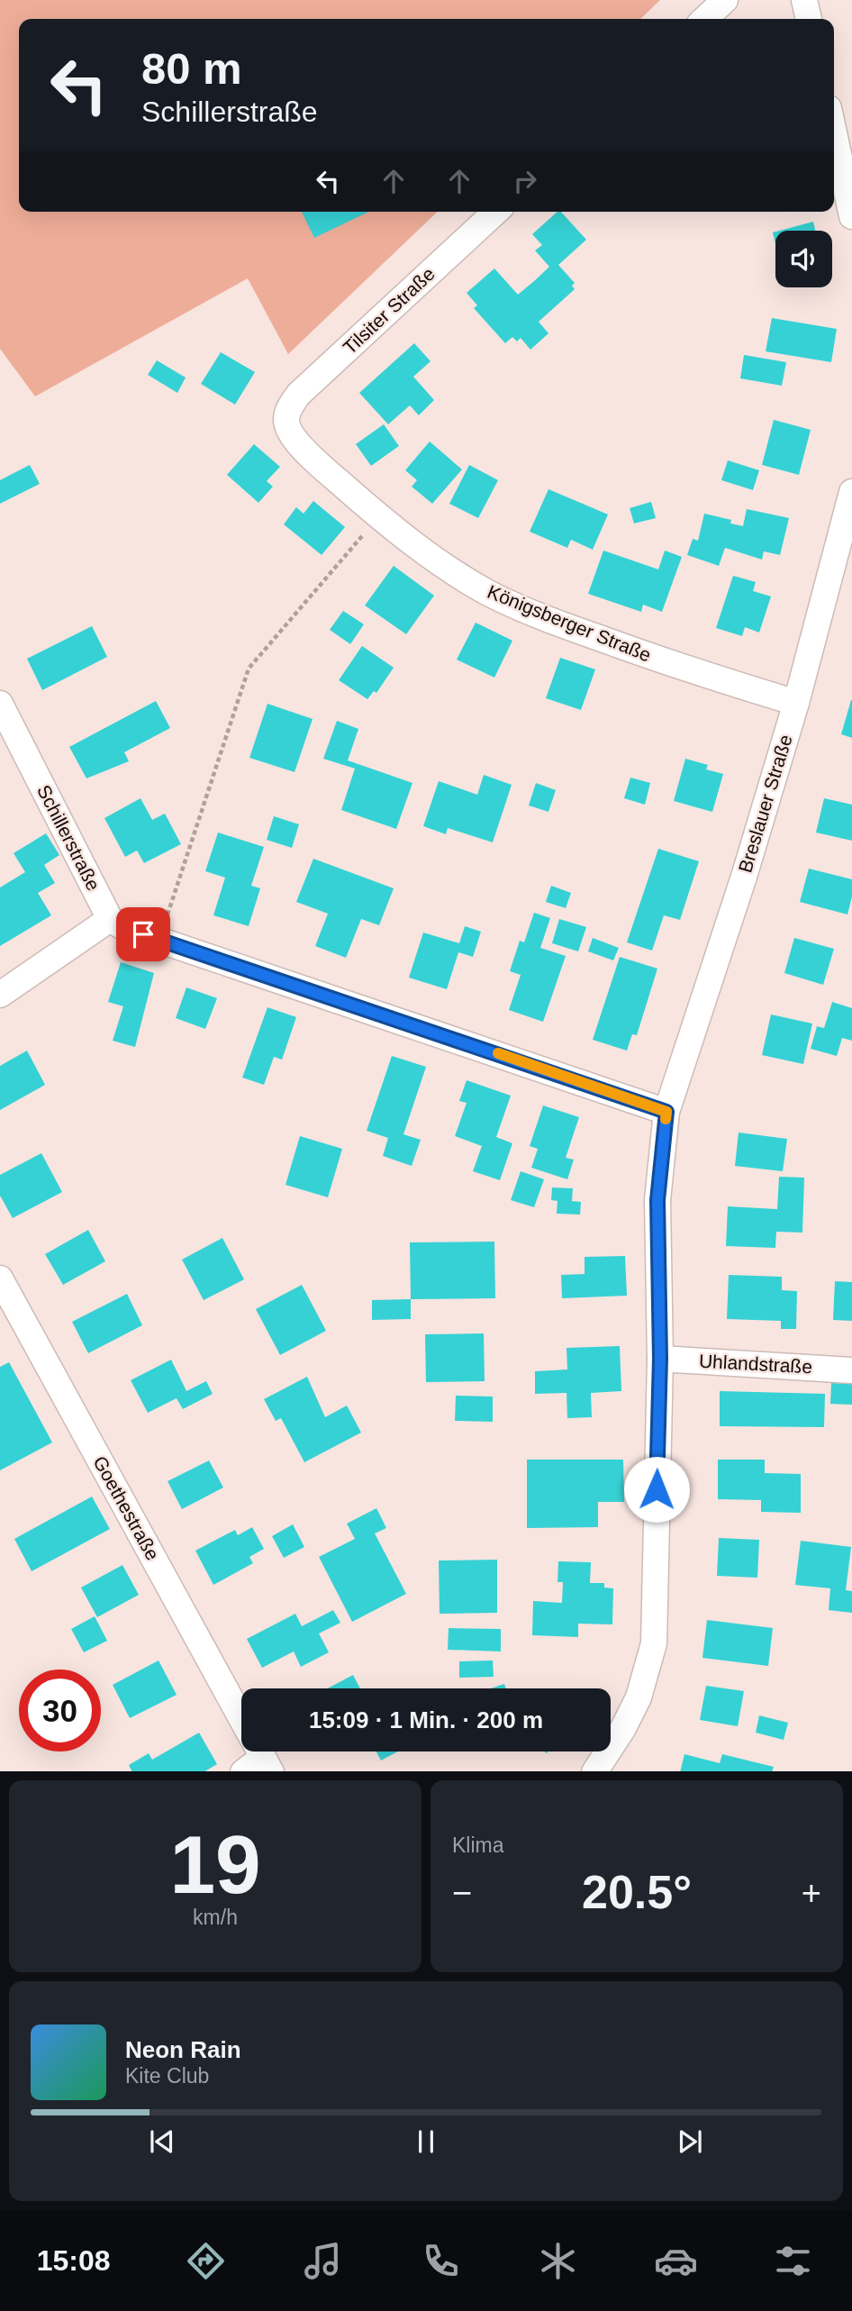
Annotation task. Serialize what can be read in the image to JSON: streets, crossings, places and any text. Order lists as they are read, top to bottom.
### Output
{
  "streets": {
    "street": [
      "Tilsiter Straße",
      "Königsberger Straße",
      "Breslauer Straße",
      "Schillerstraße",
      "Uhlandstraße",
      "Goethestraße"
    ]
  },
  "crossings": [
    ["Tilsiter Straße", "Königsberger Straße"],
    ["Königsberger Straße", "Breslauer Straße"],
    ["Breslauer Straße", "Uhlandstraße"]
  ],
  "page": {
    "turn": ["80 m", "Schillerstraße"],
    "limit": "30",
    "trip": "15:09 · 1 Min. · 200 m",
    "tile": [
      ["19", "km/h"],
      "Klima"
    ],
    "heat": ["−", "20.5°", "+"],
    "song": ["Neon Rain", "Kite Club"],
    "tabs": "15:08"
  }
}
